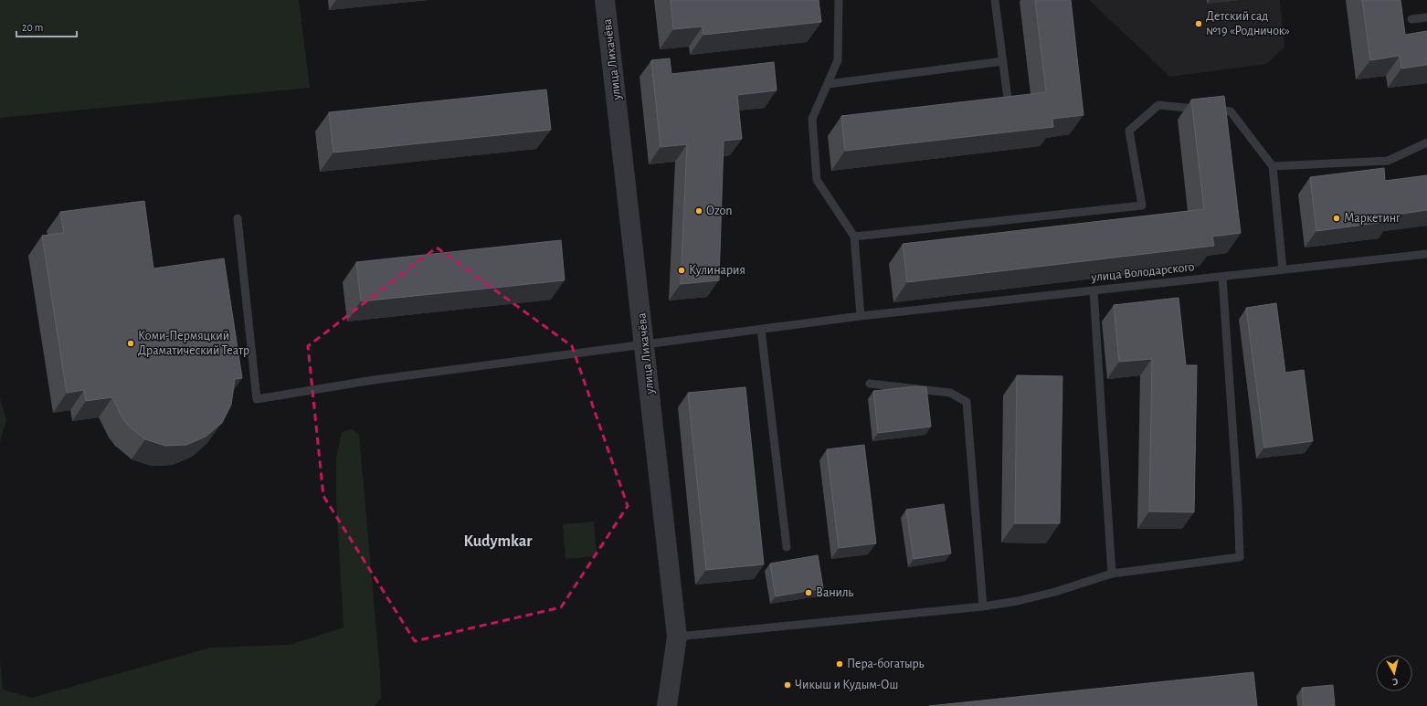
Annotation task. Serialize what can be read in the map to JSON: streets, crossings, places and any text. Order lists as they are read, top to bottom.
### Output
{
  "streets": {
    "street": ["улица Лихачёва"],
    "lane": ["улица Володарского"]
  },
  "crossings": [
    ["улица Лихачёва", "улица Володарского"]
  ],
  "districts": ["Kudymkar"],
  "places": [
    "Детский сад №19 «Родничок»",
    "Ozon",
    "Маркетинг",
    "Кулинария",
    "Коми-Пермяцкий Драматический Театр",
    "Ваниль",
    "Пера-богатырь",
    "Чикыш и Кудым-Ош"
  ],
  "scale_bar": "20 m",
  "north": "bottom"
}
